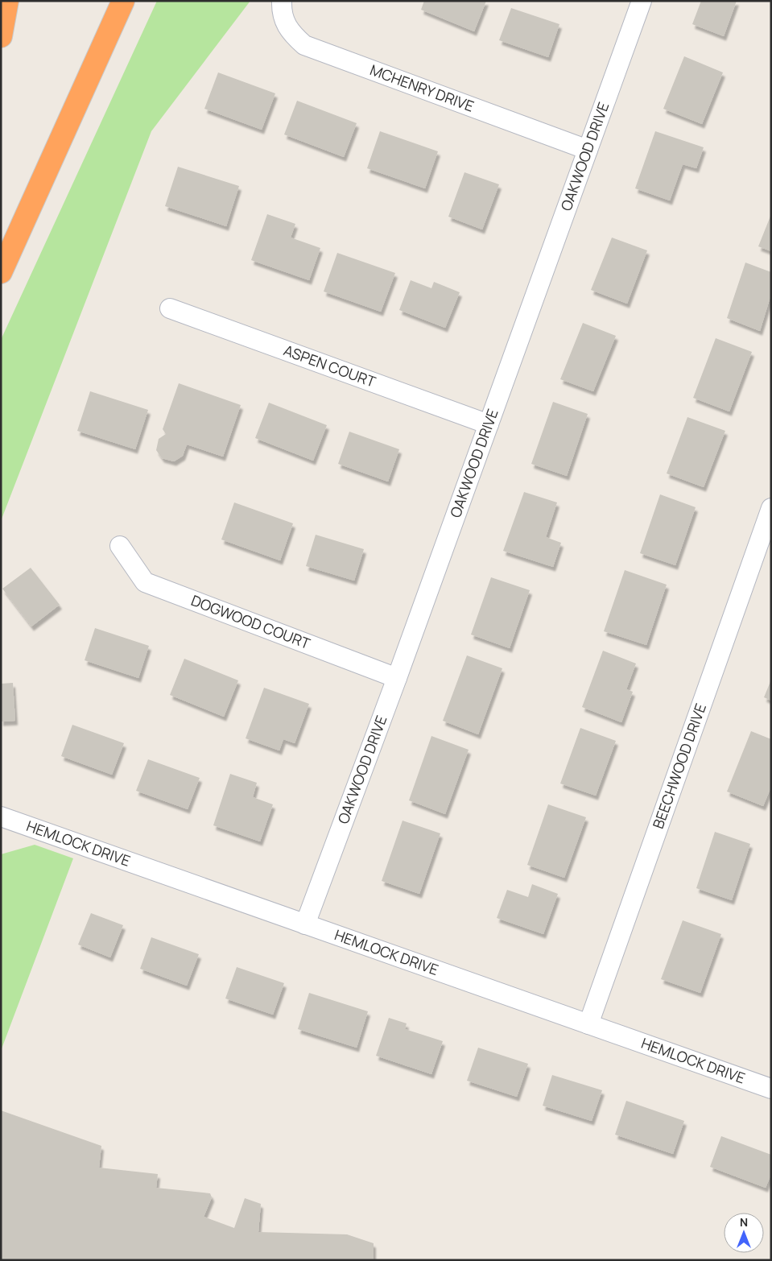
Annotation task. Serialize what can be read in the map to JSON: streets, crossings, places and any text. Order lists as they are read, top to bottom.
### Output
{
  "streets": {
    "street": [
      "MCHENRY DRIVE",
      "OAKWOOD DRIVE",
      "ASPEN COURT",
      "DOGWOOD COURT",
      "BEECHWOOD DRIVE",
      "HEMLOCK DRIVE"
    ]
  },
  "crossings": [
    ["MCHENRY DRIVE", "OAKWOOD DRIVE"],
    ["OAKWOOD DRIVE", "ASPEN COURT"],
    ["OAKWOOD DRIVE", "DOGWOOD COURT"],
    ["OAKWOOD DRIVE", "HEMLOCK DRIVE"],
    ["BEECHWOOD DRIVE", "HEMLOCK DRIVE"]
  ],
  "north": "top"
}
